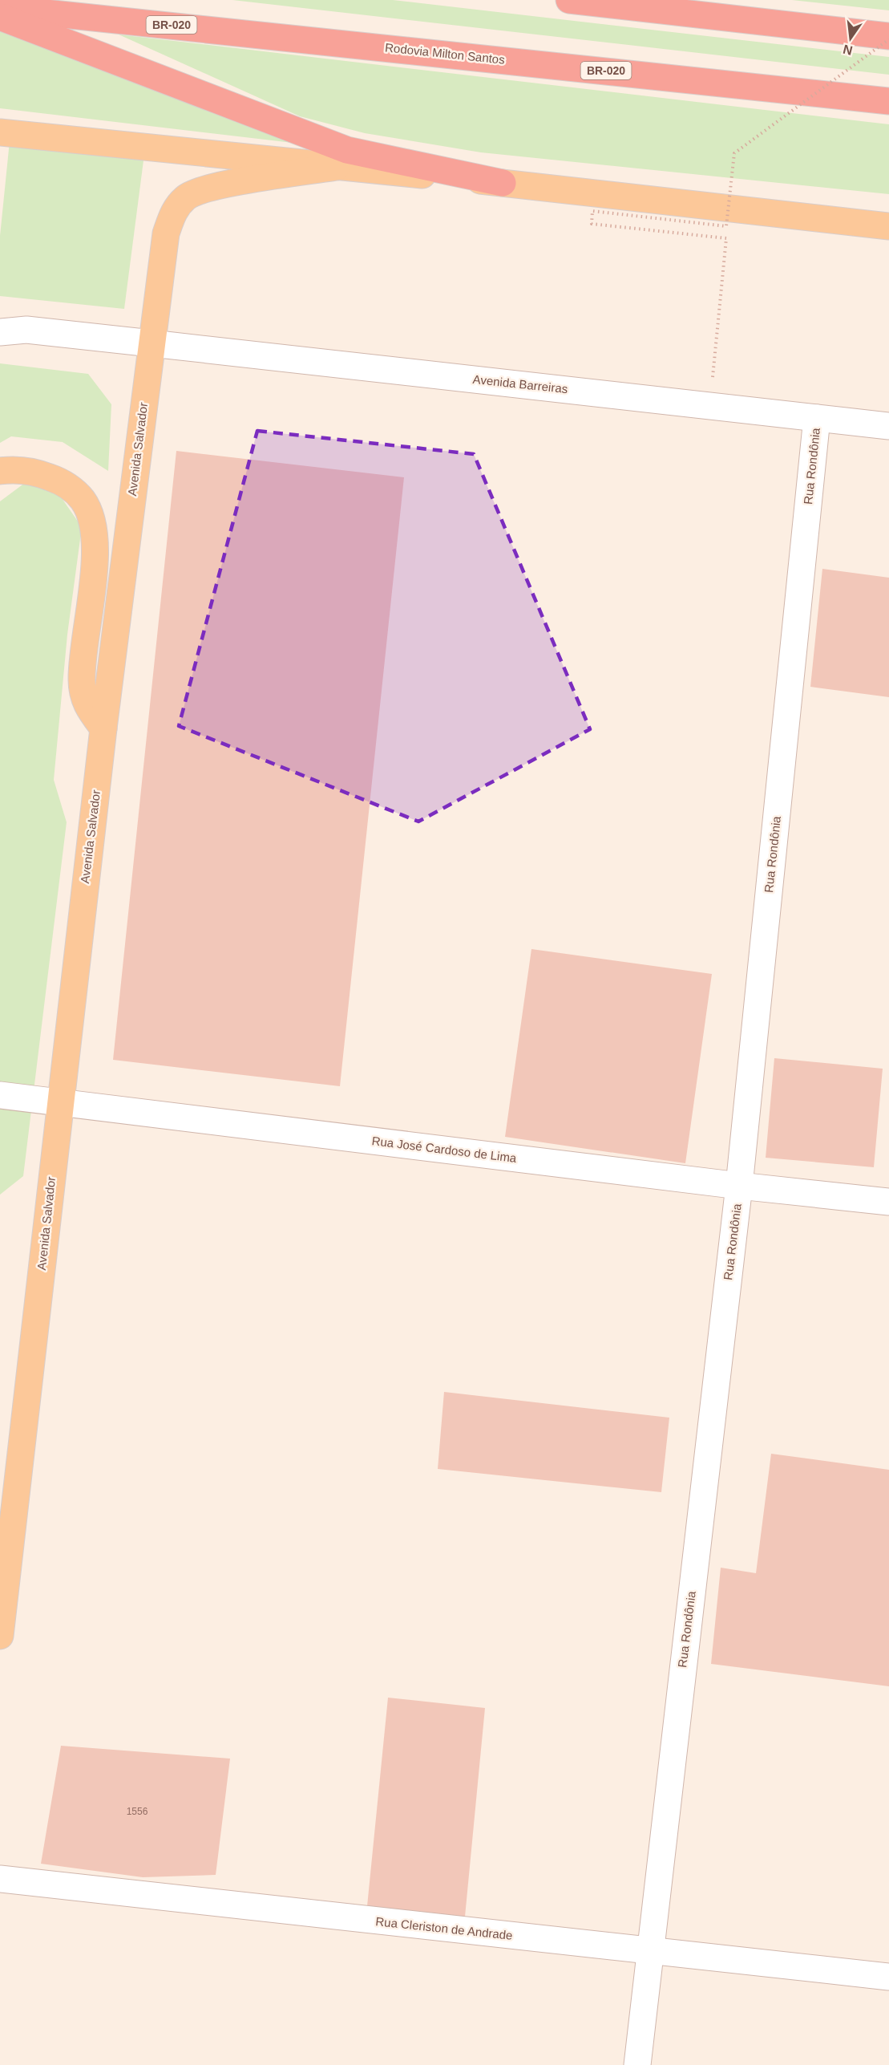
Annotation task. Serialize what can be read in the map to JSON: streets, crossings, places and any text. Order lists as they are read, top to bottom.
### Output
{
  "streets": {
    "highway": ["BR-020", "Rodovia Milton Santos"],
    "main road": ["Avenida Salvador"],
    "street": [
      "Avenida Barreiras",
      "Rua Rondônia",
      "Rua José Cardoso de Lima",
      "Rua Cleriston de Andrade"
    ]
  },
  "crossings": [
    ["Avenida Barreiras", "Avenida Salvador"],
    ["Avenida Barreiras", "Rua Rondônia"],
    ["Avenida Salvador", "Rua José Cardoso de Lima"],
    ["Rua Rondônia", "Rua José Cardoso de Lima"],
    ["Rua Rondônia", "Rua Cleriston de Andrade"]
  ],
  "house_numbers": ["1556"],
  "north": "bottom"
}
